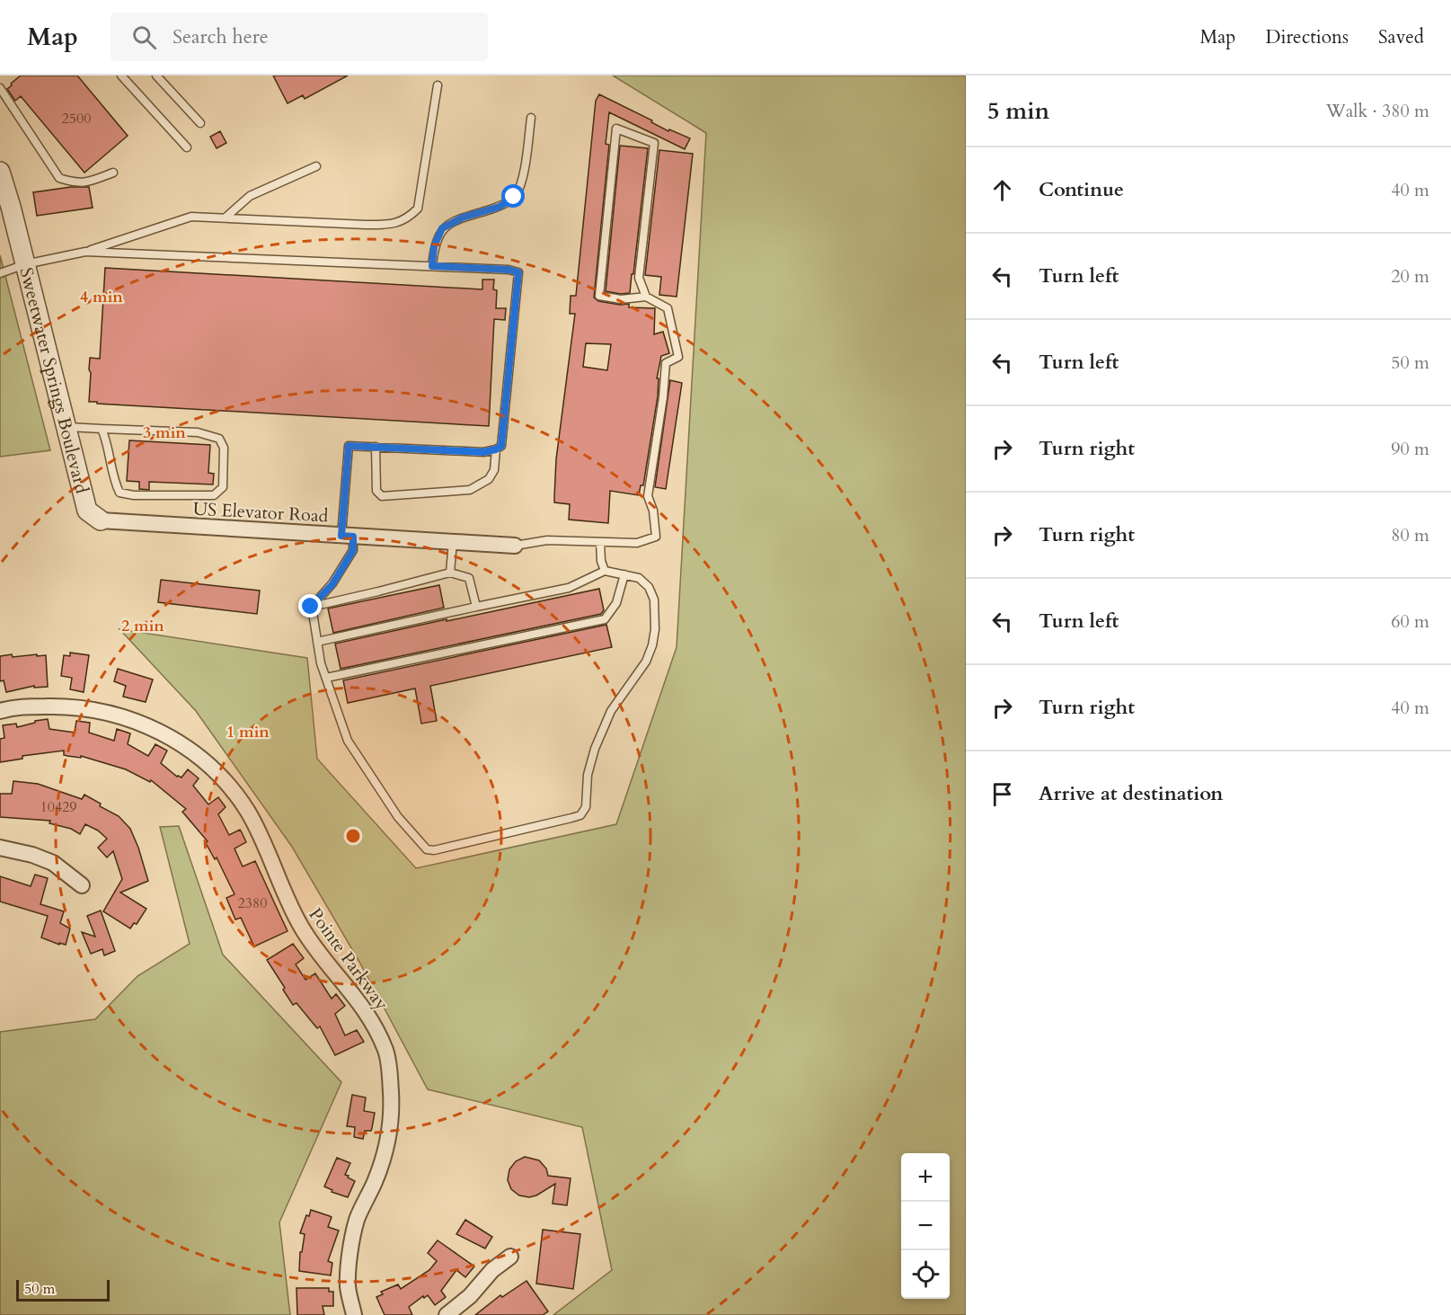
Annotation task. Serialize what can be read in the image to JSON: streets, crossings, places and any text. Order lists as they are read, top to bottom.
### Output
{
  "streets": {
    "street": ["Sweetwater Springs Boulevard", "US Elevator Road", "Pointe Parkway"]
  },
  "crossings": [
    ["Sweetwater Springs Boulevard", "US Elevator Road"]
  ],
  "house_numbers": ["2500", "10429", "2380"],
  "scale_bar": "50 m",
  "page": {
    "header": "Map",
    "search": "Search here",
    "nav": ["Map", "Directions", "Saved"],
    "heading": ["5 min", "Walk · 380 m"],
    "list": [
      ["Continue", "40 m"],
      ["Turn left", "20 m"],
      ["Turn left", "50 m"],
      ["Turn right", "90 m"],
      ["Turn right", "80 m"],
      ["Turn left", "60 m"],
      ["Turn right", "40 m"],
      "Arrive at destination"
    ],
    "map_buttons": ["+", "−"],
    "scale": "50 m"
  },
  "rings": [
    "4 min",
    "3 min",
    "2 min",
    "1 min"
  ]
}
